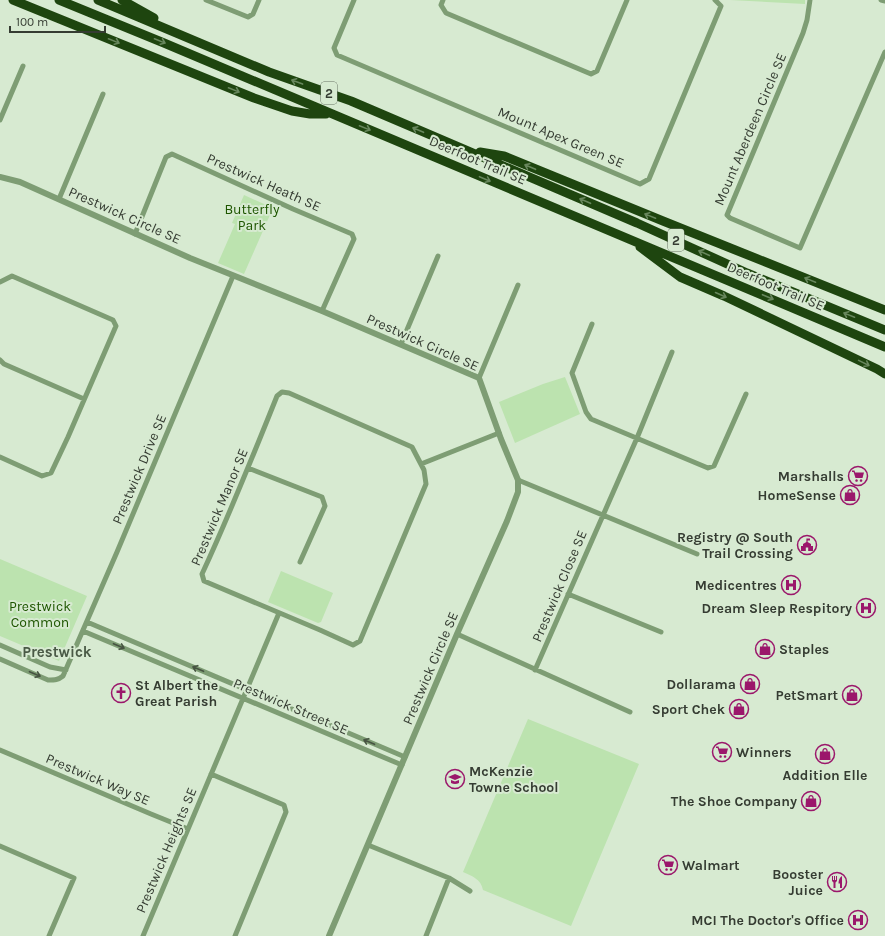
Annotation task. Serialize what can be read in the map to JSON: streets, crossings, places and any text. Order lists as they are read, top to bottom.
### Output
{
  "streets": {
    "highway": ["2", "Deerfoot Trail SE"],
    "street": [
      "Mount Aberdeen Circle SE",
      "Mount Apex Green SE",
      "Prestwick Heath SE",
      "Prestwick Circle SE",
      "Prestwick Drive SE",
      "Prestwick Manor SE",
      "Prestwick Close SE",
      "Prestwick Street SE",
      "Prestwick Way SE",
      "Prestwick Heights SE"
    ]
  },
  "crossings": [
    ["Prestwick Heath SE", "Prestwick Circle SE"],
    ["Prestwick Circle SE", "Prestwick Drive SE"],
    ["Prestwick Circle SE", "Prestwick Street SE"],
    ["Prestwick Drive SE", "Prestwick Street SE"],
    ["Prestwick Manor SE", "Prestwick Heights SE"],
    ["Prestwick Street SE", "Prestwick Heights SE"],
    ["Prestwick Way SE", "Prestwick Heights SE"]
  ],
  "districts": ["Prestwick"],
  "parks": ["Butterfly Park", "Prestwick Common"],
  "places": {
    "supermarket": ["Marshalls", "Winners", "Walmart"],
    "shop": [
      "HomeSense",
      "Staples",
      "Dollarama",
      "PetSmart",
      "Sport Chek",
      "Addition Elle",
      "The Shoe Company"
    ],
    "public building": ["Registry @ South Trail Crossing"],
    "hospital": ["Medicentres", "Dream Sleep Respitory", "MCI The Doctor's Office"],
    "church": ["St Albert the Great Parish"],
    "school or university": ["McKenzie Towne School"],
    "restaurant": ["Booster Juice"]
  },
  "scale_bar": "100 m"
}
